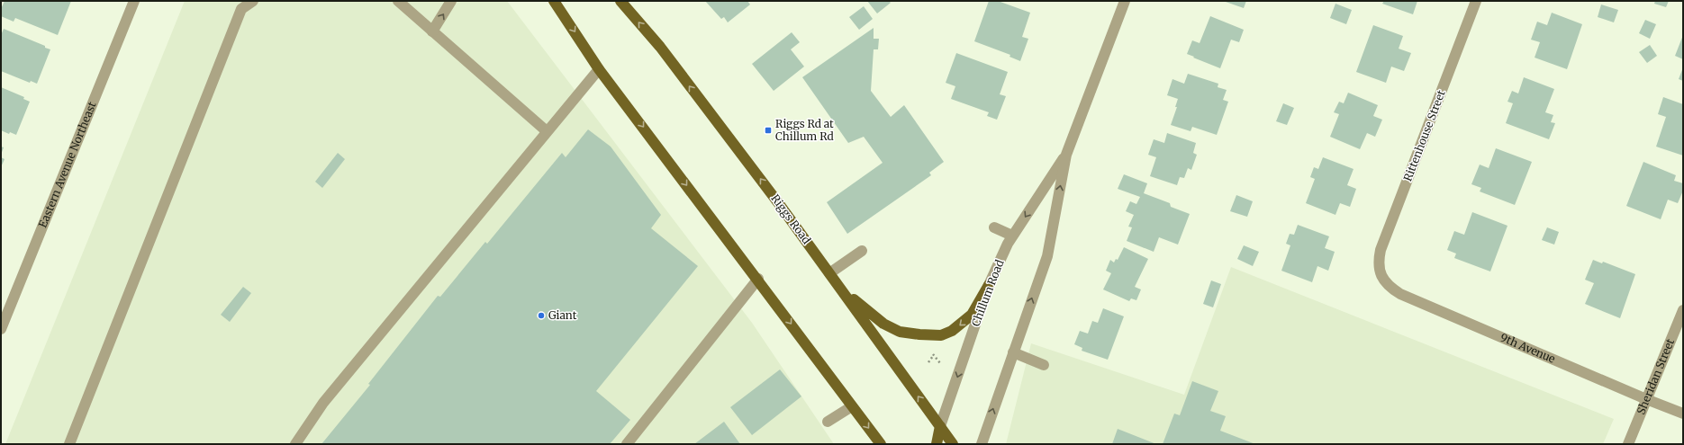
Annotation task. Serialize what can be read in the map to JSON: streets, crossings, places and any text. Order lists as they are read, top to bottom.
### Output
{
  "streets": {
    "main road": ["Riggs Road", "Chillum Road"],
    "street": [
      "Rittenhouse Street",
      "Eastern Avenue Northeast",
      "9th Avenue",
      "Sheridan Street"
    ]
  },
  "crossings": [
    ["Rittenhouse Street", "9th Avenue"],
    ["Riggs Road", "Chillum Road"],
    ["9th Avenue", "Sheridan Street"]
  ],
  "places": {
    "transit": ["Riggs Rd at Chillum Rd"],
    "other": ["Giant"]
  }
}
